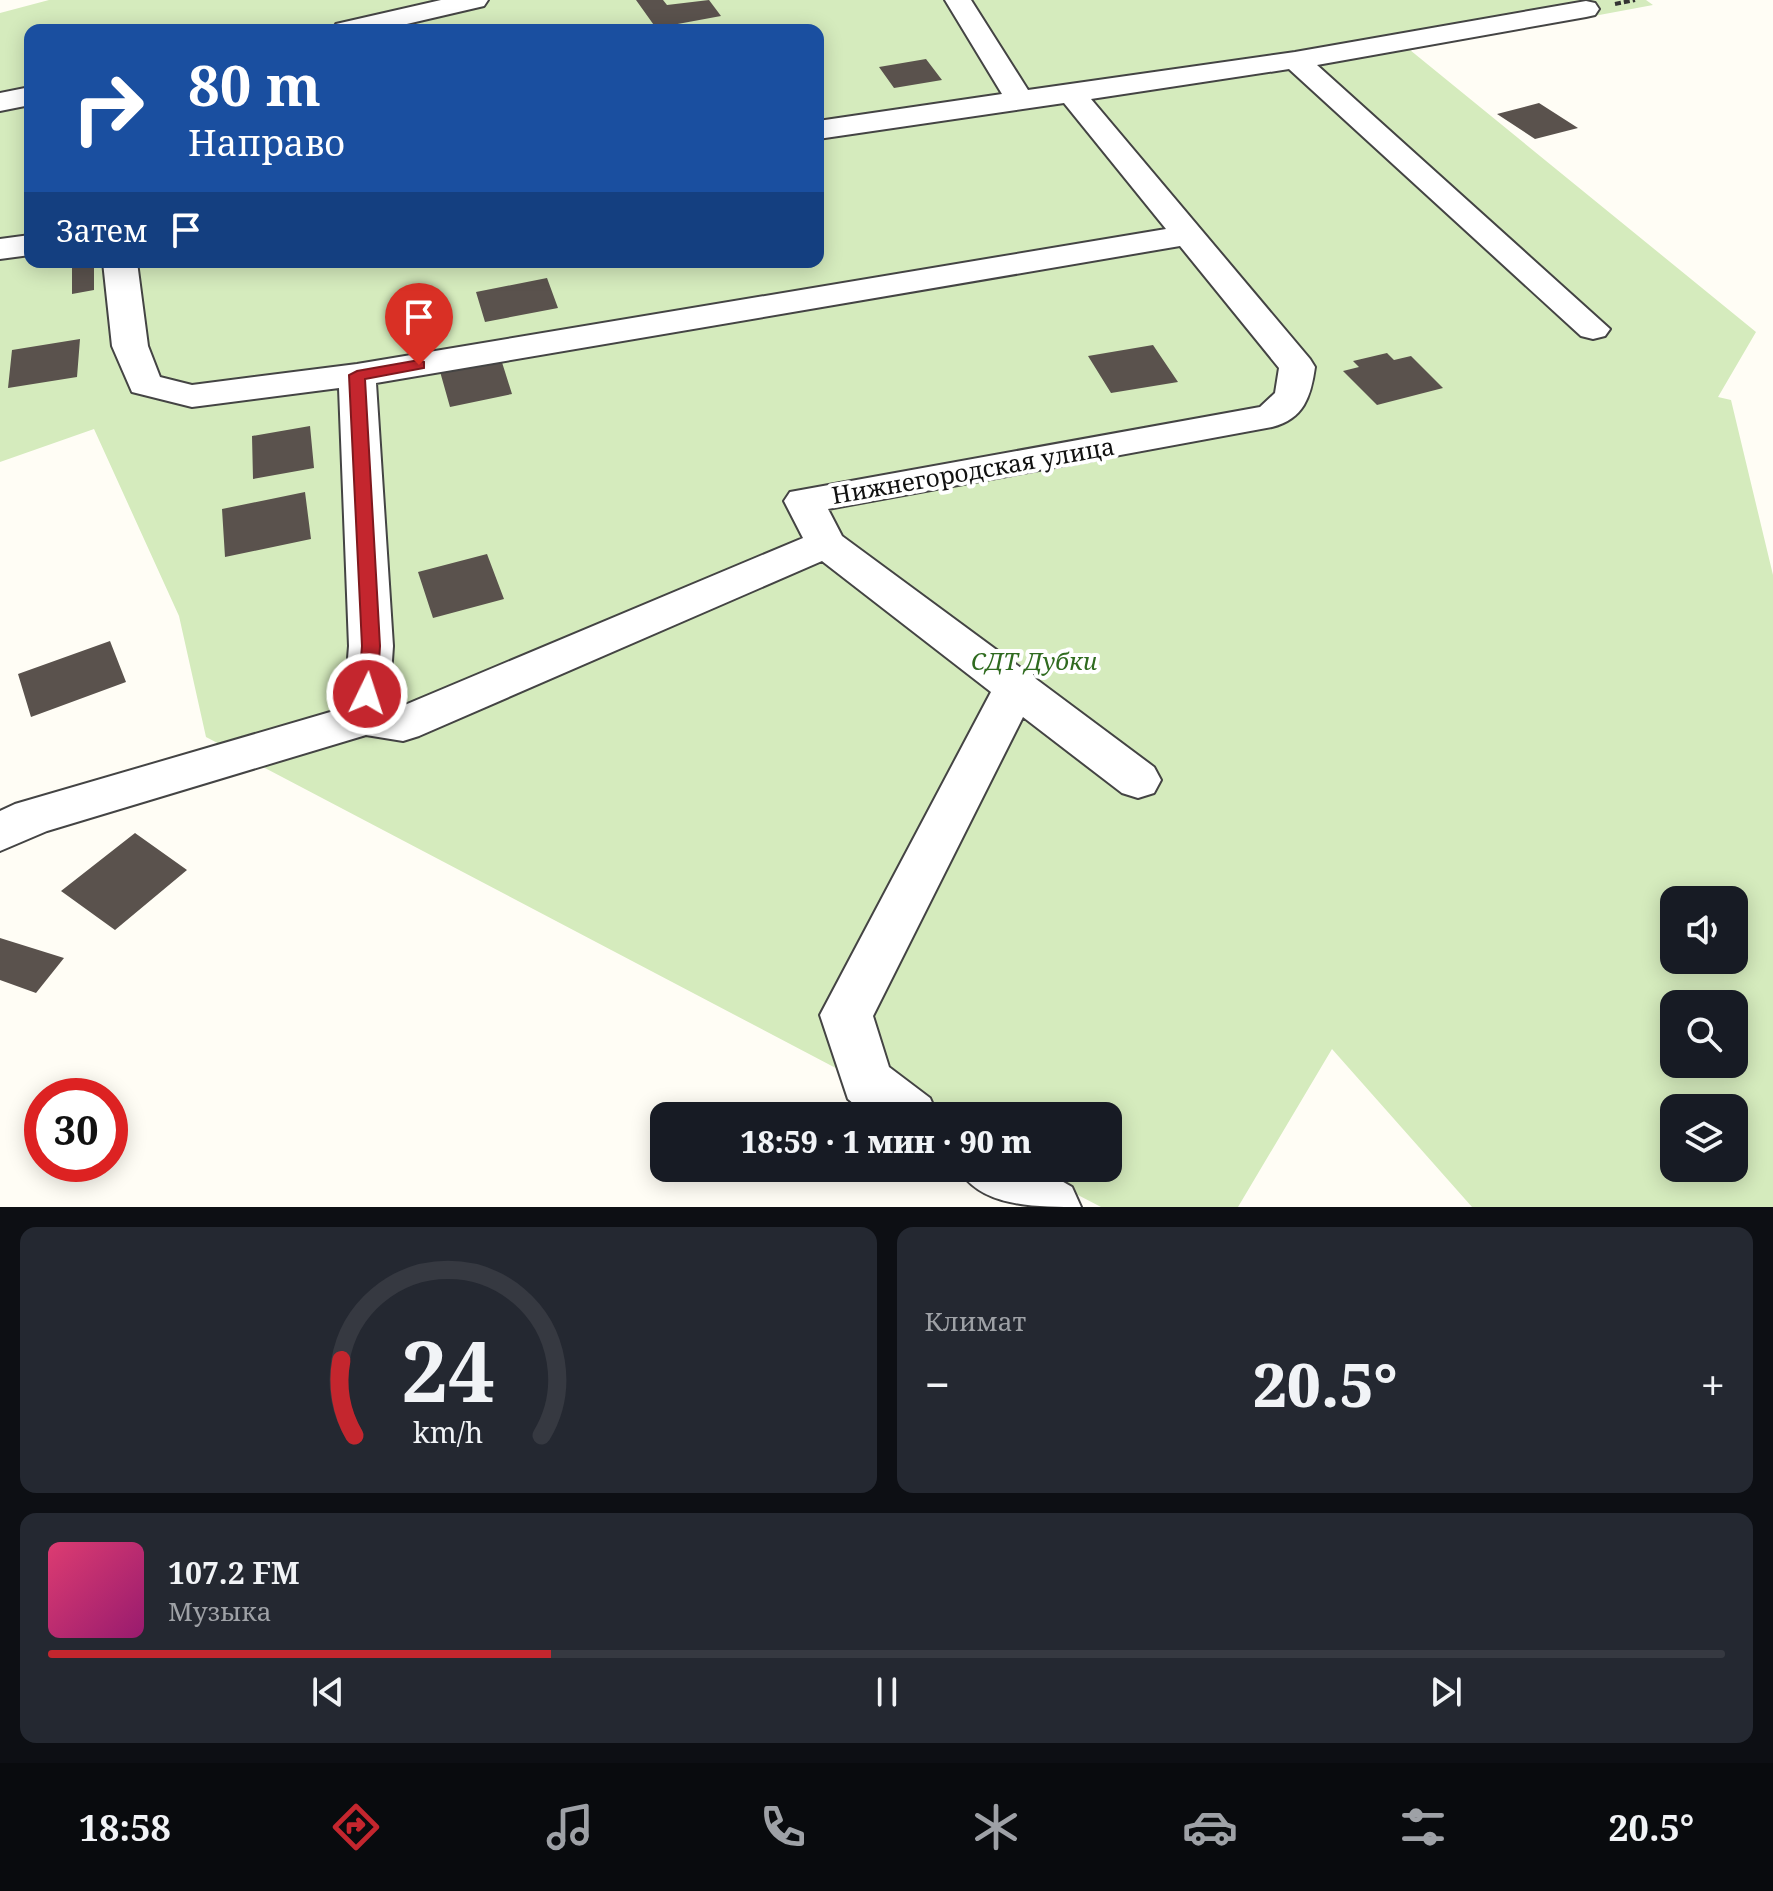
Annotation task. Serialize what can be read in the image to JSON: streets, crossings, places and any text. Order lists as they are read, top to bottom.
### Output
{
  "streets": {
    "street": ["Нижнегородская улица"]
  },
  "parks": ["СДТ Дубки"],
  "page": {
    "turn": ["80 m", "Направо"],
    "then": "Затем",
    "limit": "30",
    "trip": "18:59 · 1 мин · 90 m",
    "tile": "Климат",
    "heat": ["−", "20.5°", "+"],
    "song": ["107.2 FM", "Музыка"],
    "tabs": ["18:58", "20.5°"],
    "gauge": ["24", "km/h"]
  }
}
